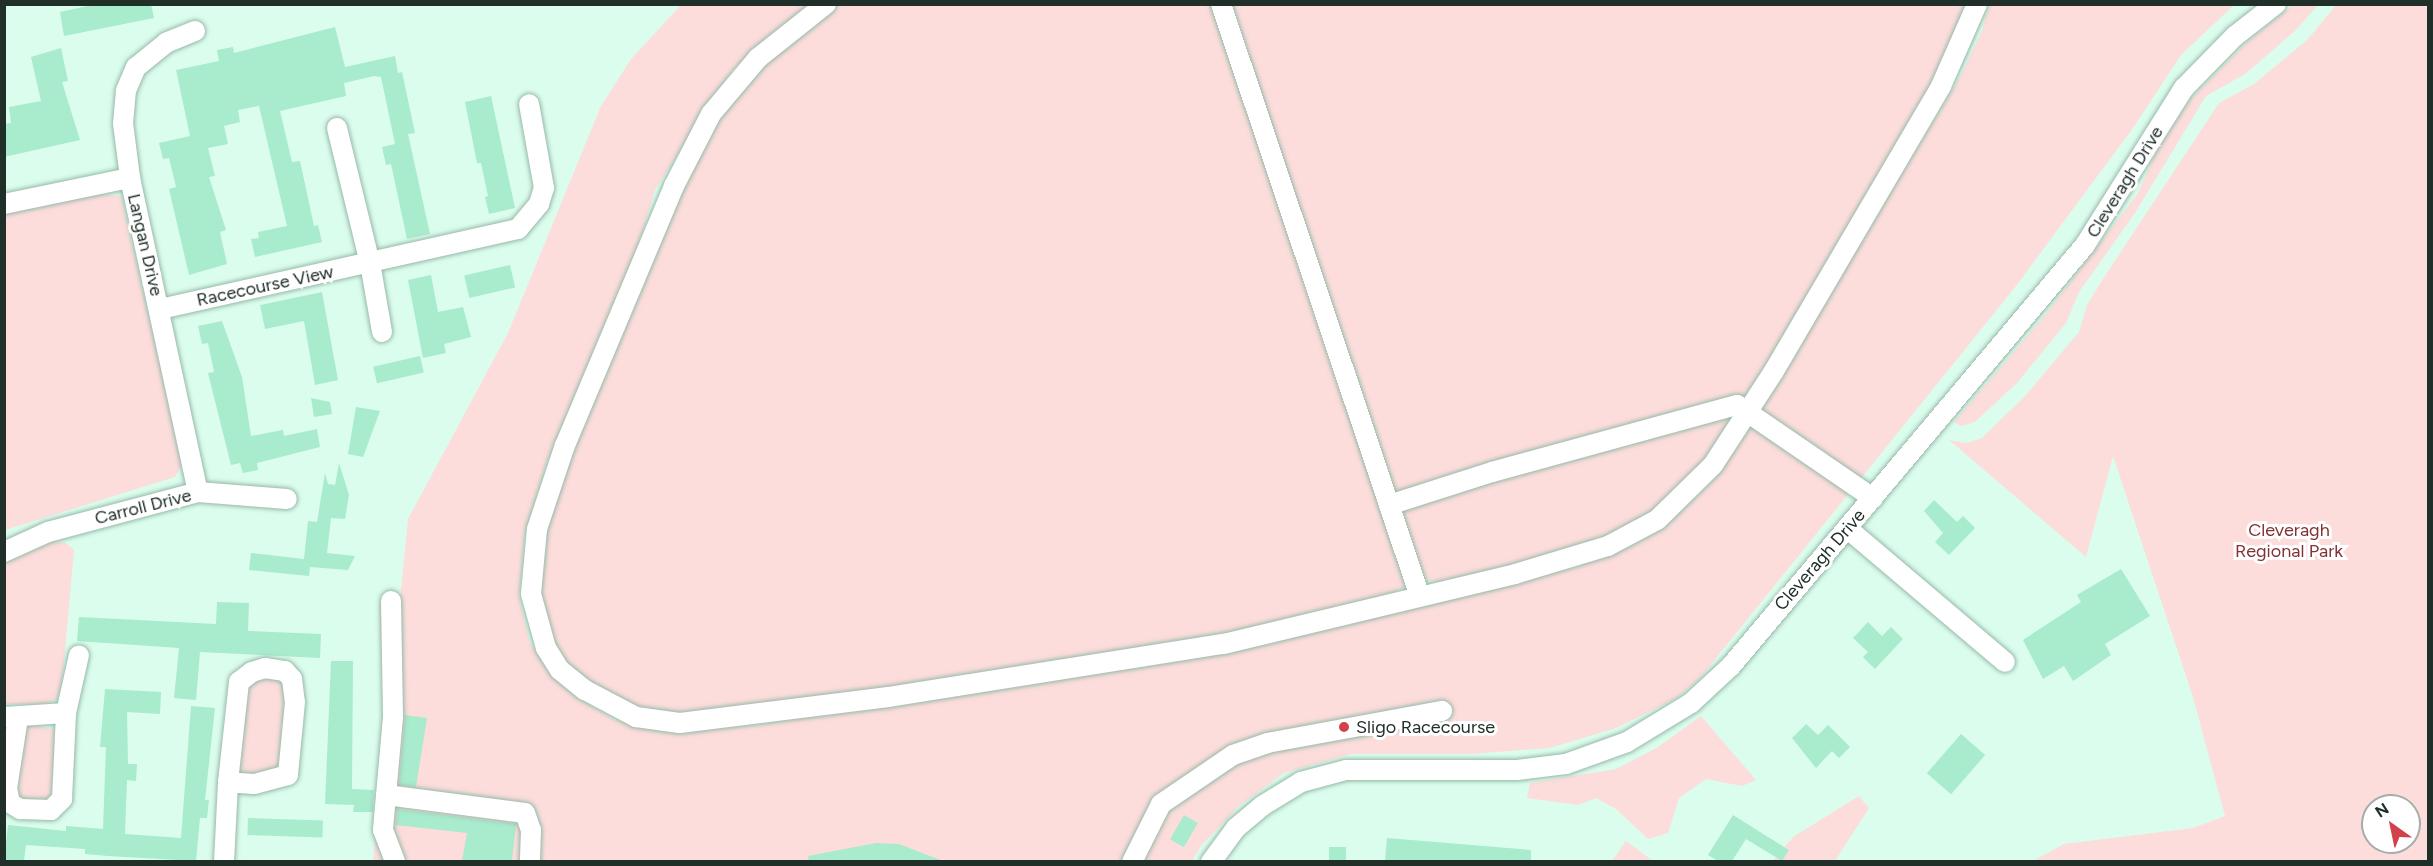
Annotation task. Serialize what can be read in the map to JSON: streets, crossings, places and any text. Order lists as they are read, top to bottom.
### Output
{
  "streets": {
    "street": [
      "Cleveragh Drive",
      "Langan Drive",
      "Racecourse View",
      "Carroll Drive"
    ]
  },
  "crossings": [
    ["Langan Drive", "Racecourse View"],
    ["Langan Drive", "Carroll Drive"]
  ],
  "parks": ["Cleveragh Regional Park"],
  "places": ["Sligo Racecourse"],
  "north": "top left"
}
